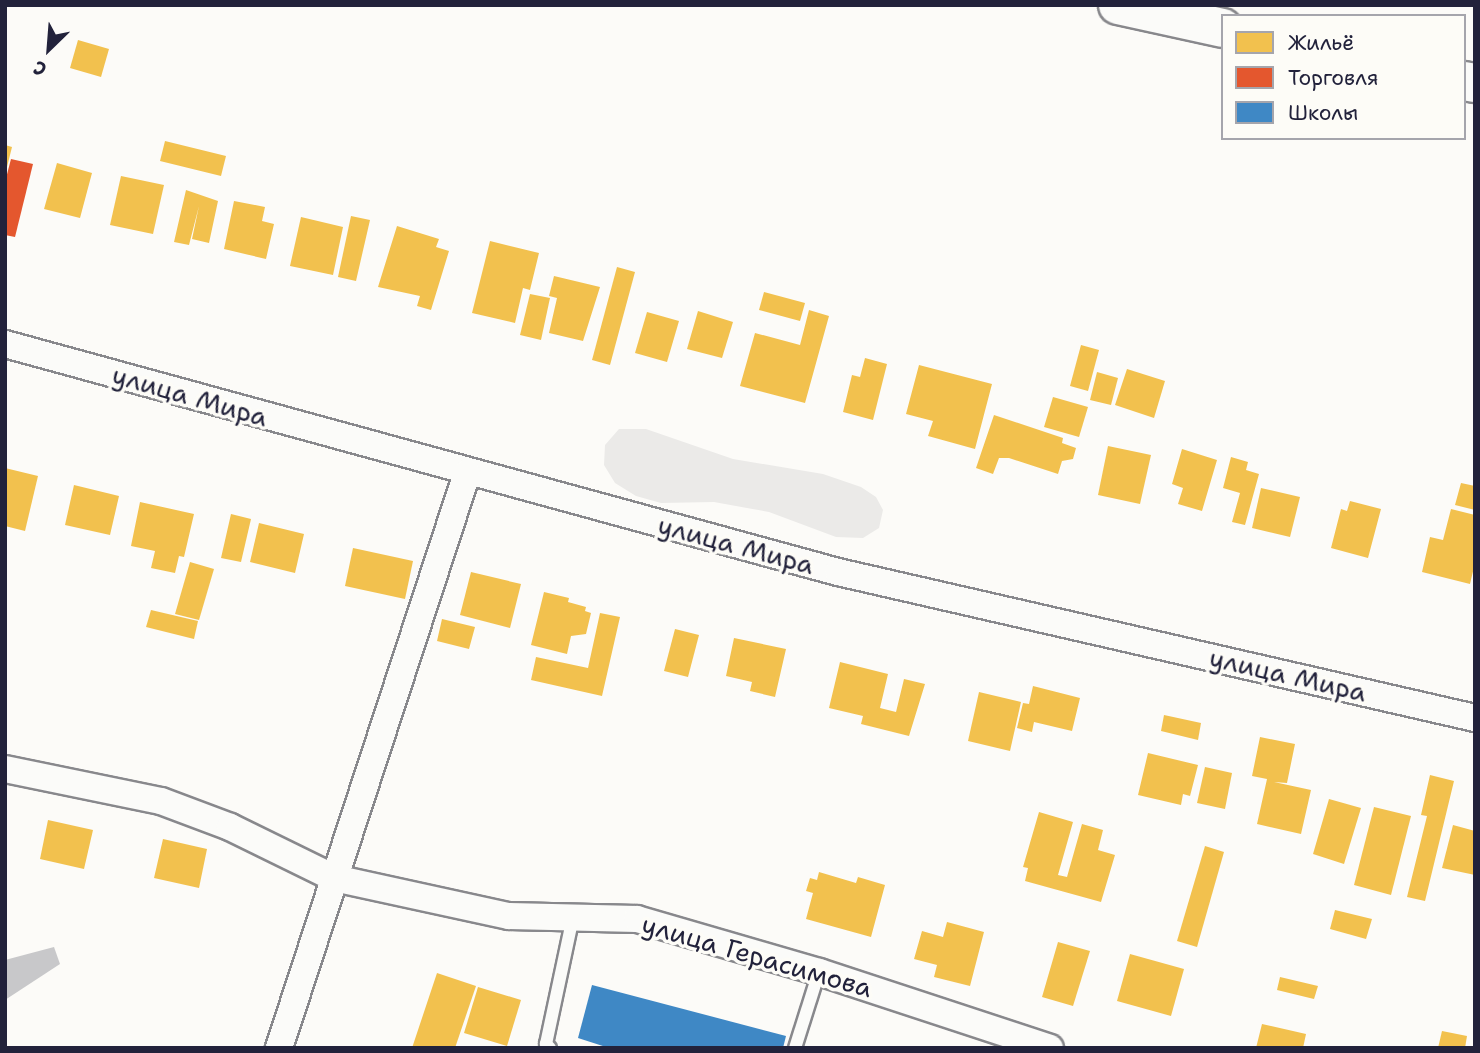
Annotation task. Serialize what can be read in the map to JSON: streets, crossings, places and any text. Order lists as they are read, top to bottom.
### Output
{
  "streets": {
    "street": ["улица Мира", "улица Герасимова"]
  },
  "legend": ["Жильё", "Торговля", "Школы"],
  "north": "bottom left"
}
